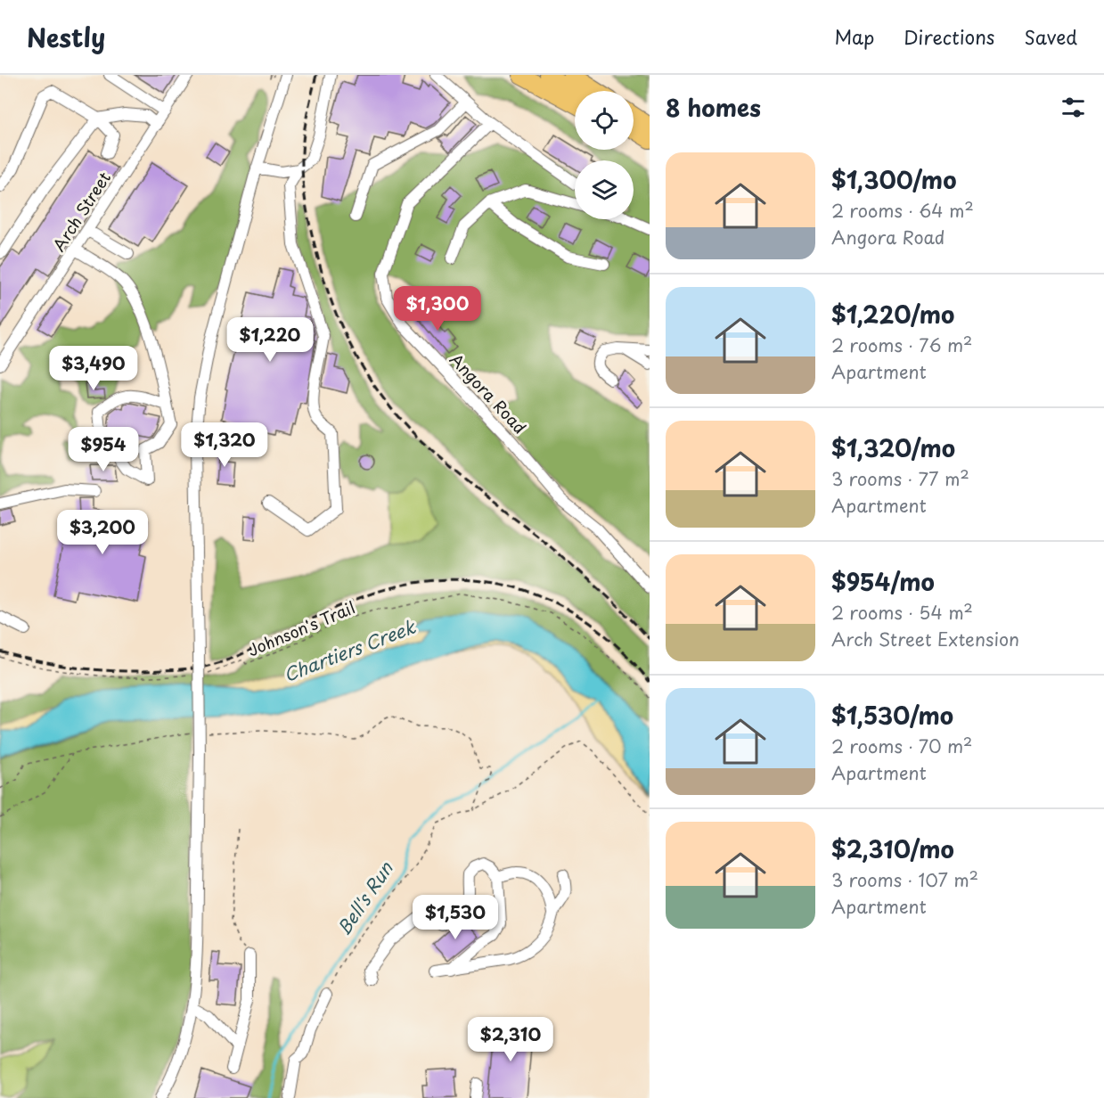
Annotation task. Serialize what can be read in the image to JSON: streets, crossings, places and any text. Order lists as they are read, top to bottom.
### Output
{
  "streets": {
    "street": ["Arch Street", "Angora Road"],
    "path": ["Johnson's Trail"]
  },
  "water": ["Chartiers Creek", "Bell's Run"],
  "page": {
    "header": "Nestly",
    "nav": ["Map", "Directions", "Saved"],
    "heading": "8 homes",
    "list": [
      {
        "name": "$1,300/mo",
        "note": "2 rooms · 64 m² · Angora Road"
      },
      {
        "name": "$1,220/mo",
        "note": "2 rooms · 76 m² · Apartment"
      },
      {
        "name": "$1,320/mo",
        "note": "3 rooms · 77 m² · Apartment"
      },
      {
        "name": "$954/mo",
        "note": "2 rooms · 54 m² · Arch Street Extension"
      },
      {
        "name": "$1,530/mo",
        "note": "2 rooms · 70 m² · Apartment"
      },
      {
        "name": "$2,310/mo",
        "note": "3 rooms · 107 m² · Apartment"
      }
    ],
    "price": [
      "$1,300",
      "$1,220",
      "$3,490",
      "$1,320",
      "$954",
      "$3,200",
      "$1,530",
      "$2,310"
    ]
  }
}
